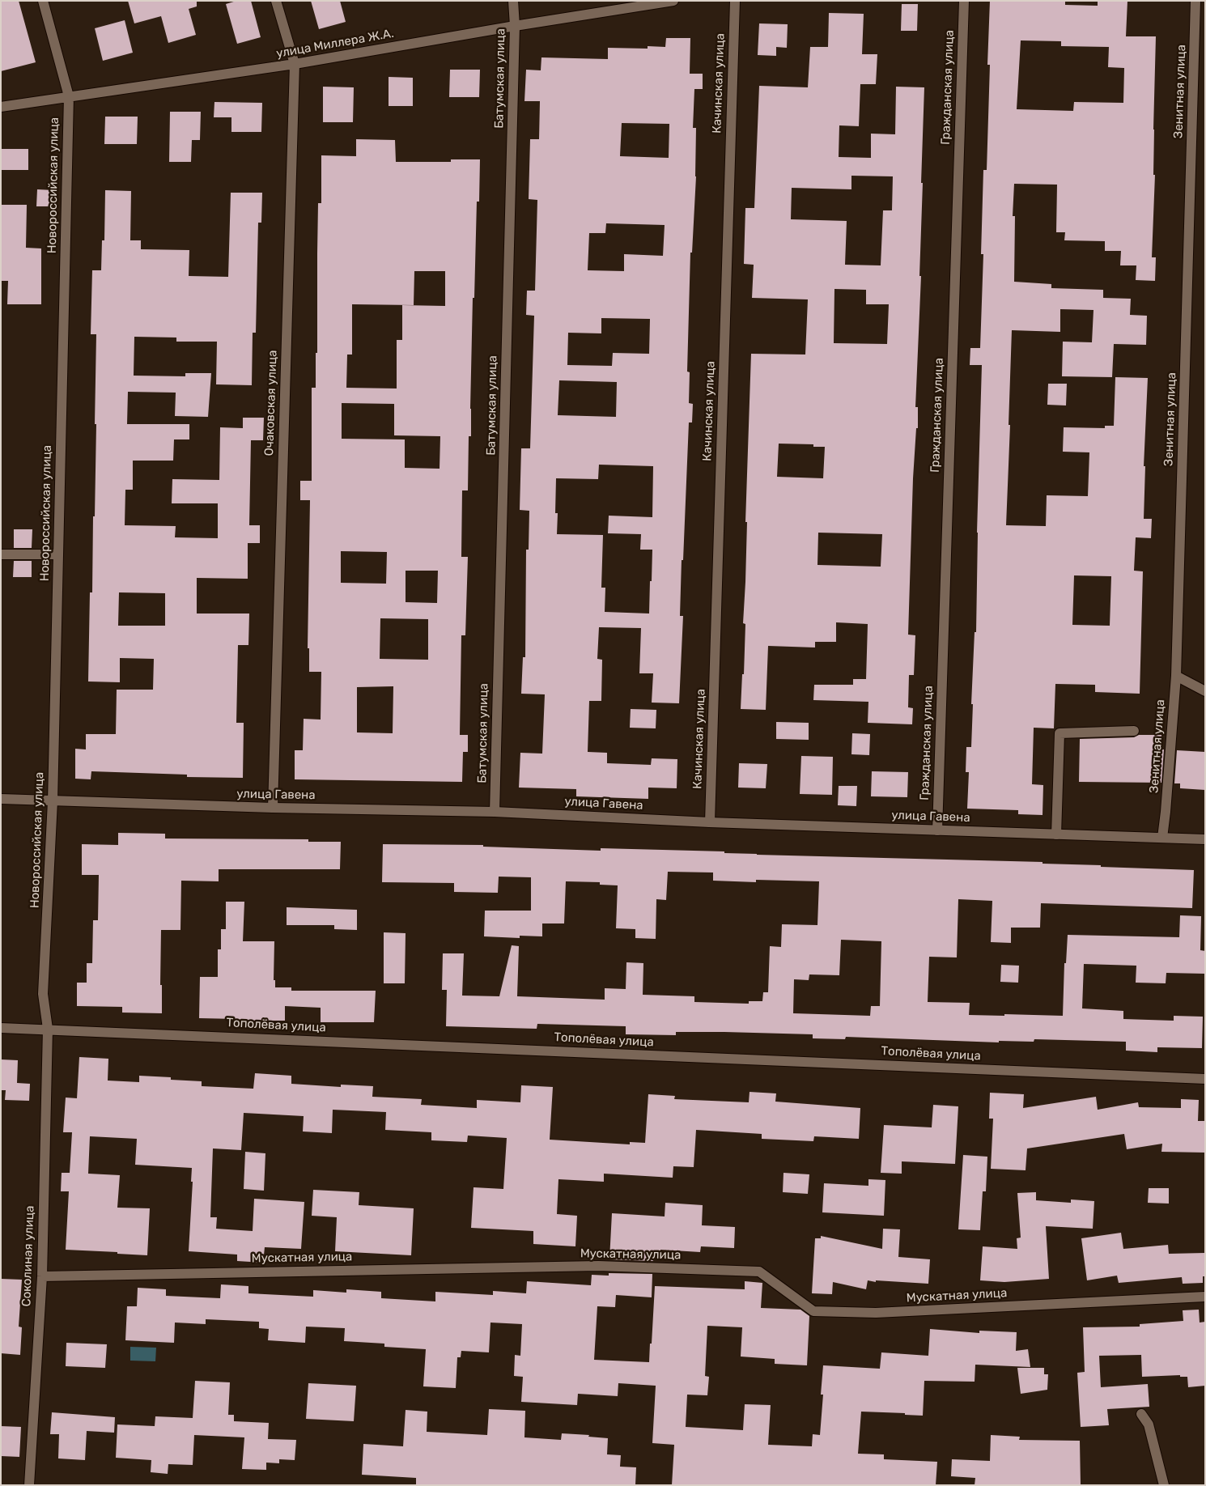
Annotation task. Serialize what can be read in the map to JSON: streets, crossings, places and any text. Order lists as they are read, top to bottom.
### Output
{
  "streets": {
    "street": [
      "улица Миллера Ж.А.",
      "Батумская улица",
      "Качинская улица",
      "Гражданская улица",
      "Зенитная улица",
      "Новороссийская улица",
      "Очаковская улица",
      "улица Гавена",
      "Тополёвая улица",
      "Мускатная улица",
      "Соколиная улица"
    ]
  },
  "crossings": [
    ["улица Миллера Ж.А.", "Батумская улица"],
    ["улица Миллера Ж.А.", "Новороссийская улица"],
    ["улица Миллера Ж.А.", "Очаковская улица"],
    ["Батумская улица", "улица Гавена"],
    ["Качинская улица", "улица Гавена"],
    ["Гражданская улица", "улица Гавена"],
    ["Зенитная улица", "улица Гавена"],
    ["Новороссийская улица", "улица Гавена"],
    ["Новороссийская улица", "Тополёвая улица"],
    ["Новороссийская улица", "Соколиная улица"],
    ["Очаковская улица", "улица Гавена"],
    ["Тополёвая улица", "Соколиная улица"],
    ["Мускатная улица", "Соколиная улица"]
  ]
}
